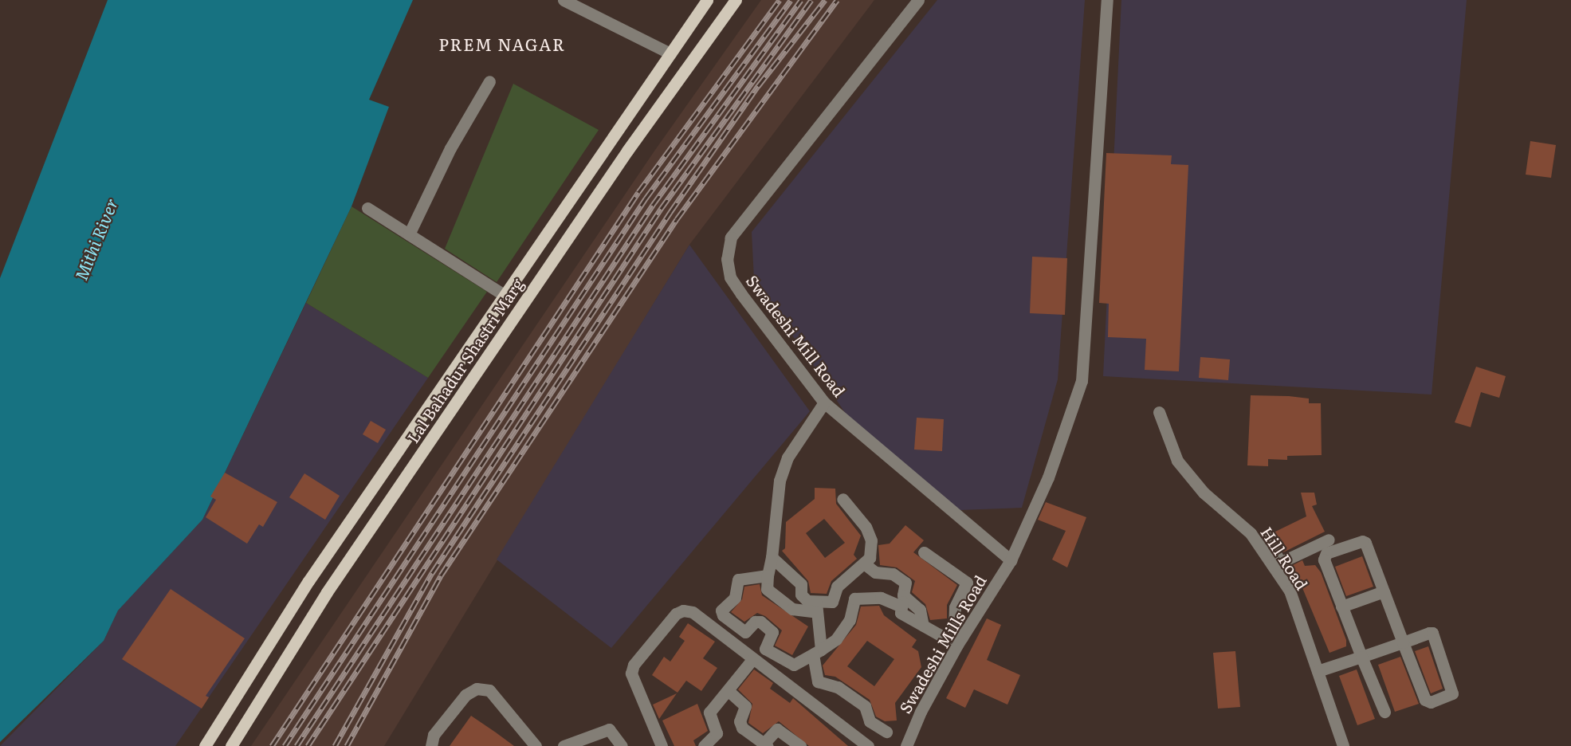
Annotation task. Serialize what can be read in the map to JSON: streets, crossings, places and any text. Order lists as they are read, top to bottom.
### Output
{
  "streets": {
    "main road": ["Lal Bahadur Shastri Marg"],
    "street": ["Swadeshi Mill Road", "Hill Road", "Swadeshi Mills Road"]
  },
  "crossings": [
    ["Swadeshi Mill Road", "Swadeshi Mills Road"]
  ],
  "districts": ["PREM NAGAR"],
  "water": ["Mithi River"]
}
